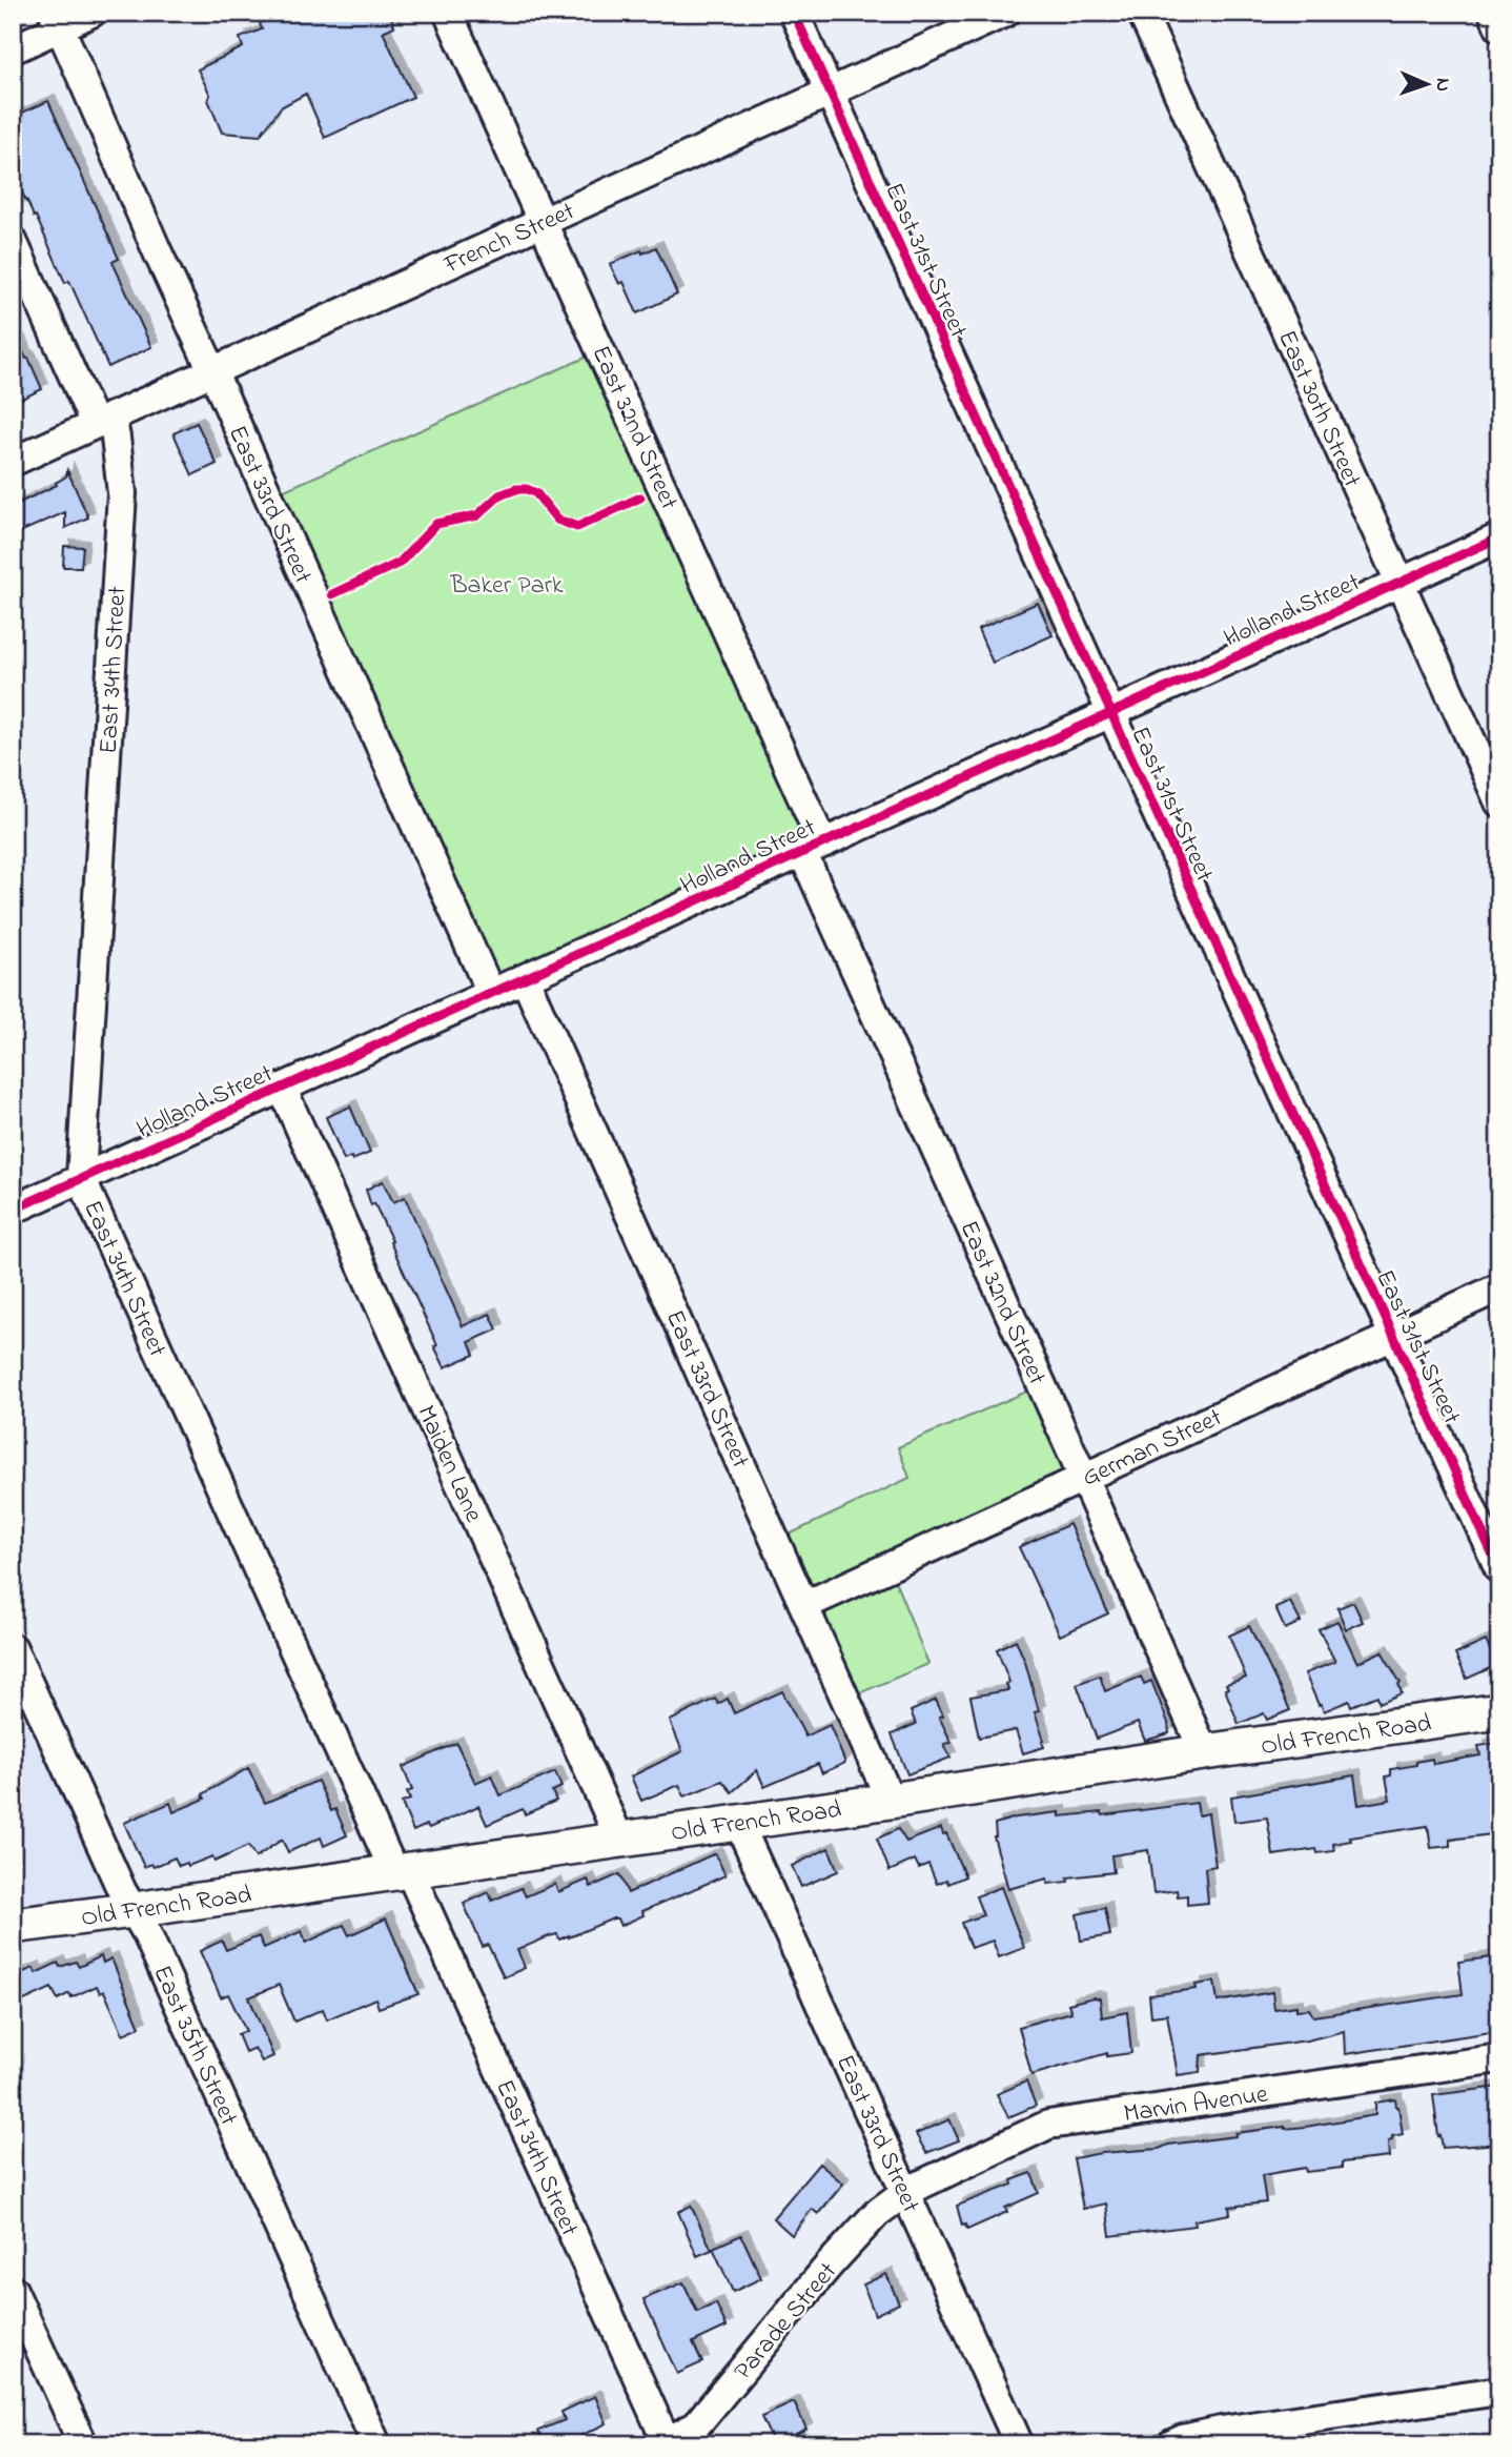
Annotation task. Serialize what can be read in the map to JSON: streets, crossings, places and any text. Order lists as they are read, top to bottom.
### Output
{
  "streets": {
    "main road": ["Old French Road"],
    "street": [
      "French Street",
      "East 31st Street",
      "East 30th Street",
      "East 32nd Street",
      "East 33rd Street",
      "Holland Street",
      "East 34th Street",
      "German Street",
      "Maiden Lane",
      "East 35th Street",
      "Marvin Avenue",
      "Parade Street"
    ]
  },
  "crossings": [
    ["French Street", "East 31st Street"],
    ["French Street", "East 32nd Street"],
    ["French Street", "East 33rd Street"],
    ["French Street", "East 34th Street"],
    ["East 31st Street", "Holland Street"],
    ["East 31st Street", "German Street"],
    ["East 30th Street", "Holland Street"],
    ["East 32nd Street", "Holland Street"],
    ["East 32nd Street", "German Street"],
    ["East 32nd Street", "Old French Road"],
    ["East 33rd Street", "Holland Street"],
    ["East 33rd Street", "German Street"],
    ["East 33rd Street", "Old French Road"],
    ["East 33rd Street", "Marvin Avenue"],
    ["East 33rd Street", "Parade Street"],
    ["Holland Street", "East 34th Street"],
    ["Holland Street", "Maiden Lane"],
    ["East 34th Street", "Old French Road"],
    ["East 34th Street", "Parade Street"],
    ["Maiden Lane", "Old French Road"],
    ["Old French Road", "East 35th Street"],
    ["Marvin Avenue", "Parade Street"]
  ],
  "parks": ["Baker Park"],
  "north": "right"
}
